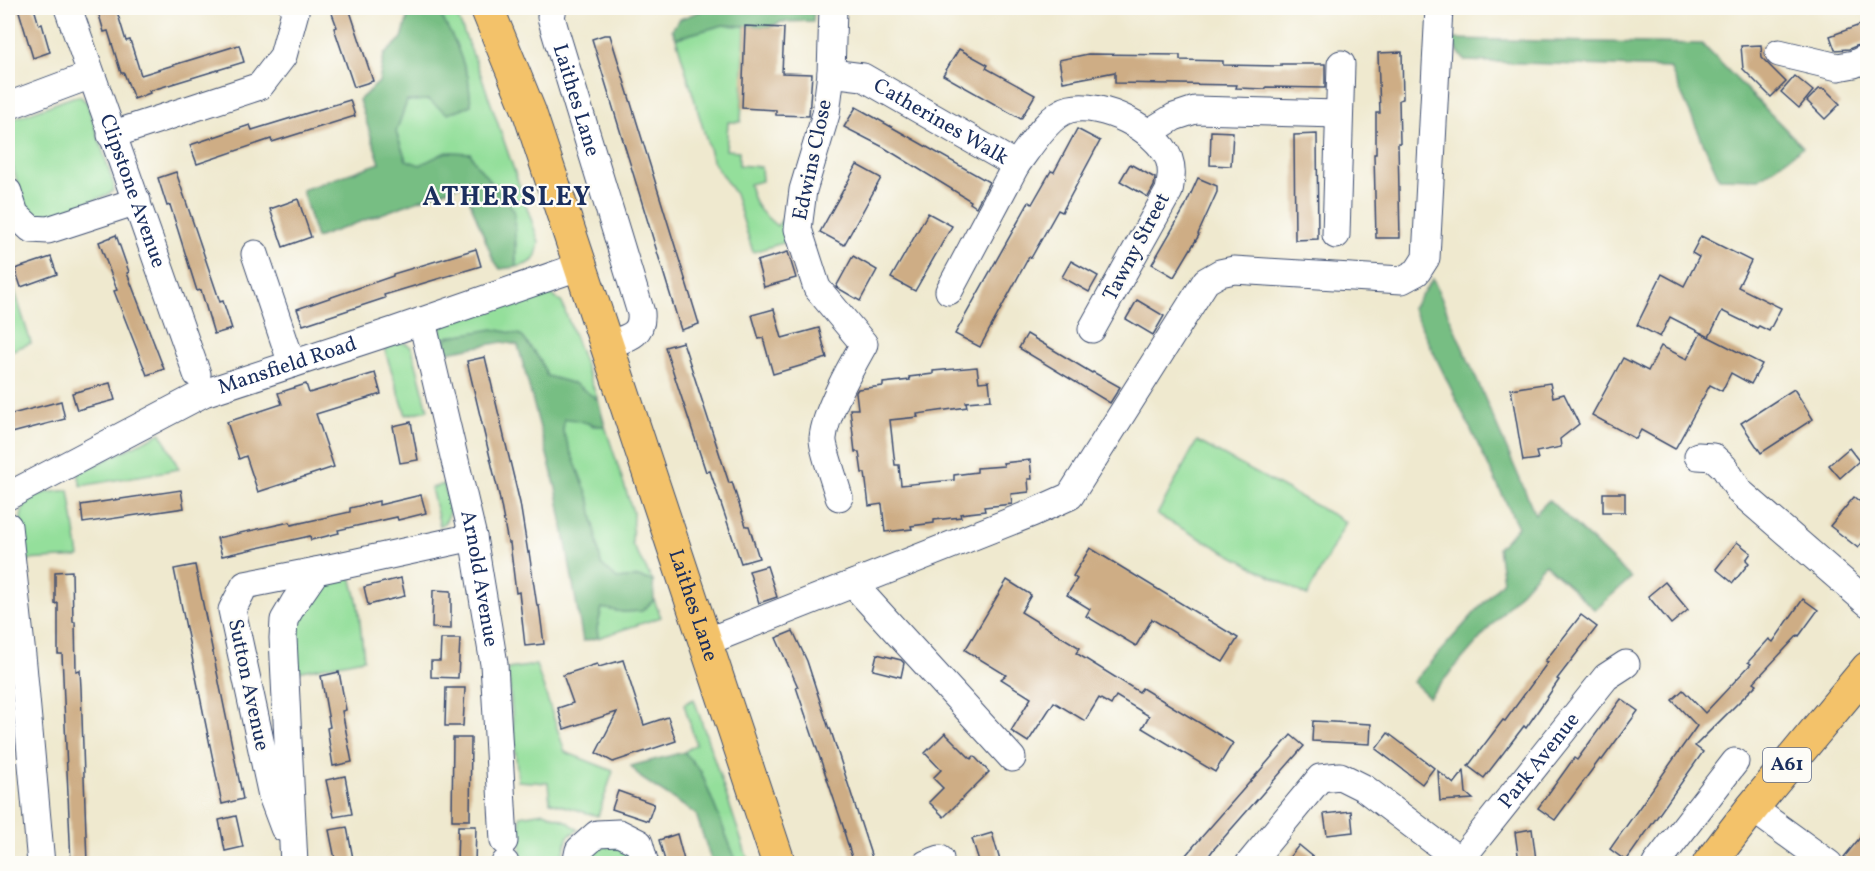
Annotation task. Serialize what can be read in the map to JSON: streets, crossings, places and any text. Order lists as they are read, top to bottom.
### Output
{
  "streets": {
    "main road": ["Laithes Lane", "A61"],
    "street": [
      "Catherines Walk",
      "Edwins Close",
      "Clipstone Avenue",
      "Tawny Street",
      "Mansfield Road",
      "Arnold Avenue",
      "Sutton Avenue",
      "Park Avenue"
    ]
  },
  "crossings": [
    ["Laithes Lane", "Mansfield Road"],
    ["Catherines Walk", "Edwins Close"],
    ["Catherines Walk", "Tawny Street"],
    ["Mansfield Road", "Arnold Avenue"],
    ["Arnold Avenue", "Sutton Avenue"]
  ],
  "districts": ["ATHERSLEY"]
}
